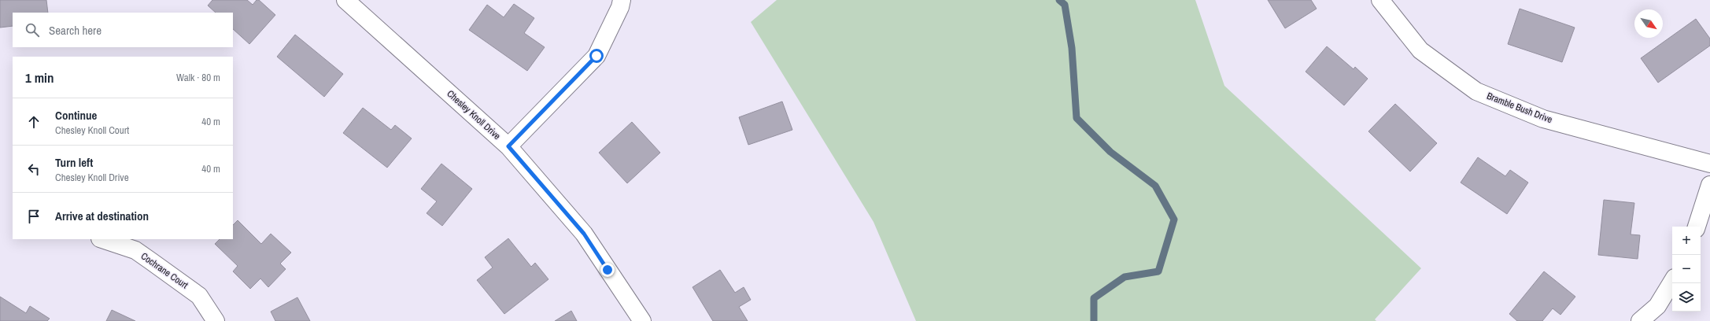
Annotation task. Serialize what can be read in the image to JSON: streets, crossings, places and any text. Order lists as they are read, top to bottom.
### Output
{
  "streets": {
    "street": ["Bramble Bush Drive", "Chesley Knoll Drive", "Cochrane Court"]
  },
  "north": "bottom right",
  "page": {
    "search": "Search here",
    "heading": ["1 min", "Walk · 80 m"],
    "list": [
      ["Continue", "Chesley Knoll Court", "40 m"],
      ["Turn left", "Chesley Knoll Drive", "40 m"],
      "Arrive at destination"
    ],
    "map_buttons": ["+", "−"]
  }
}
